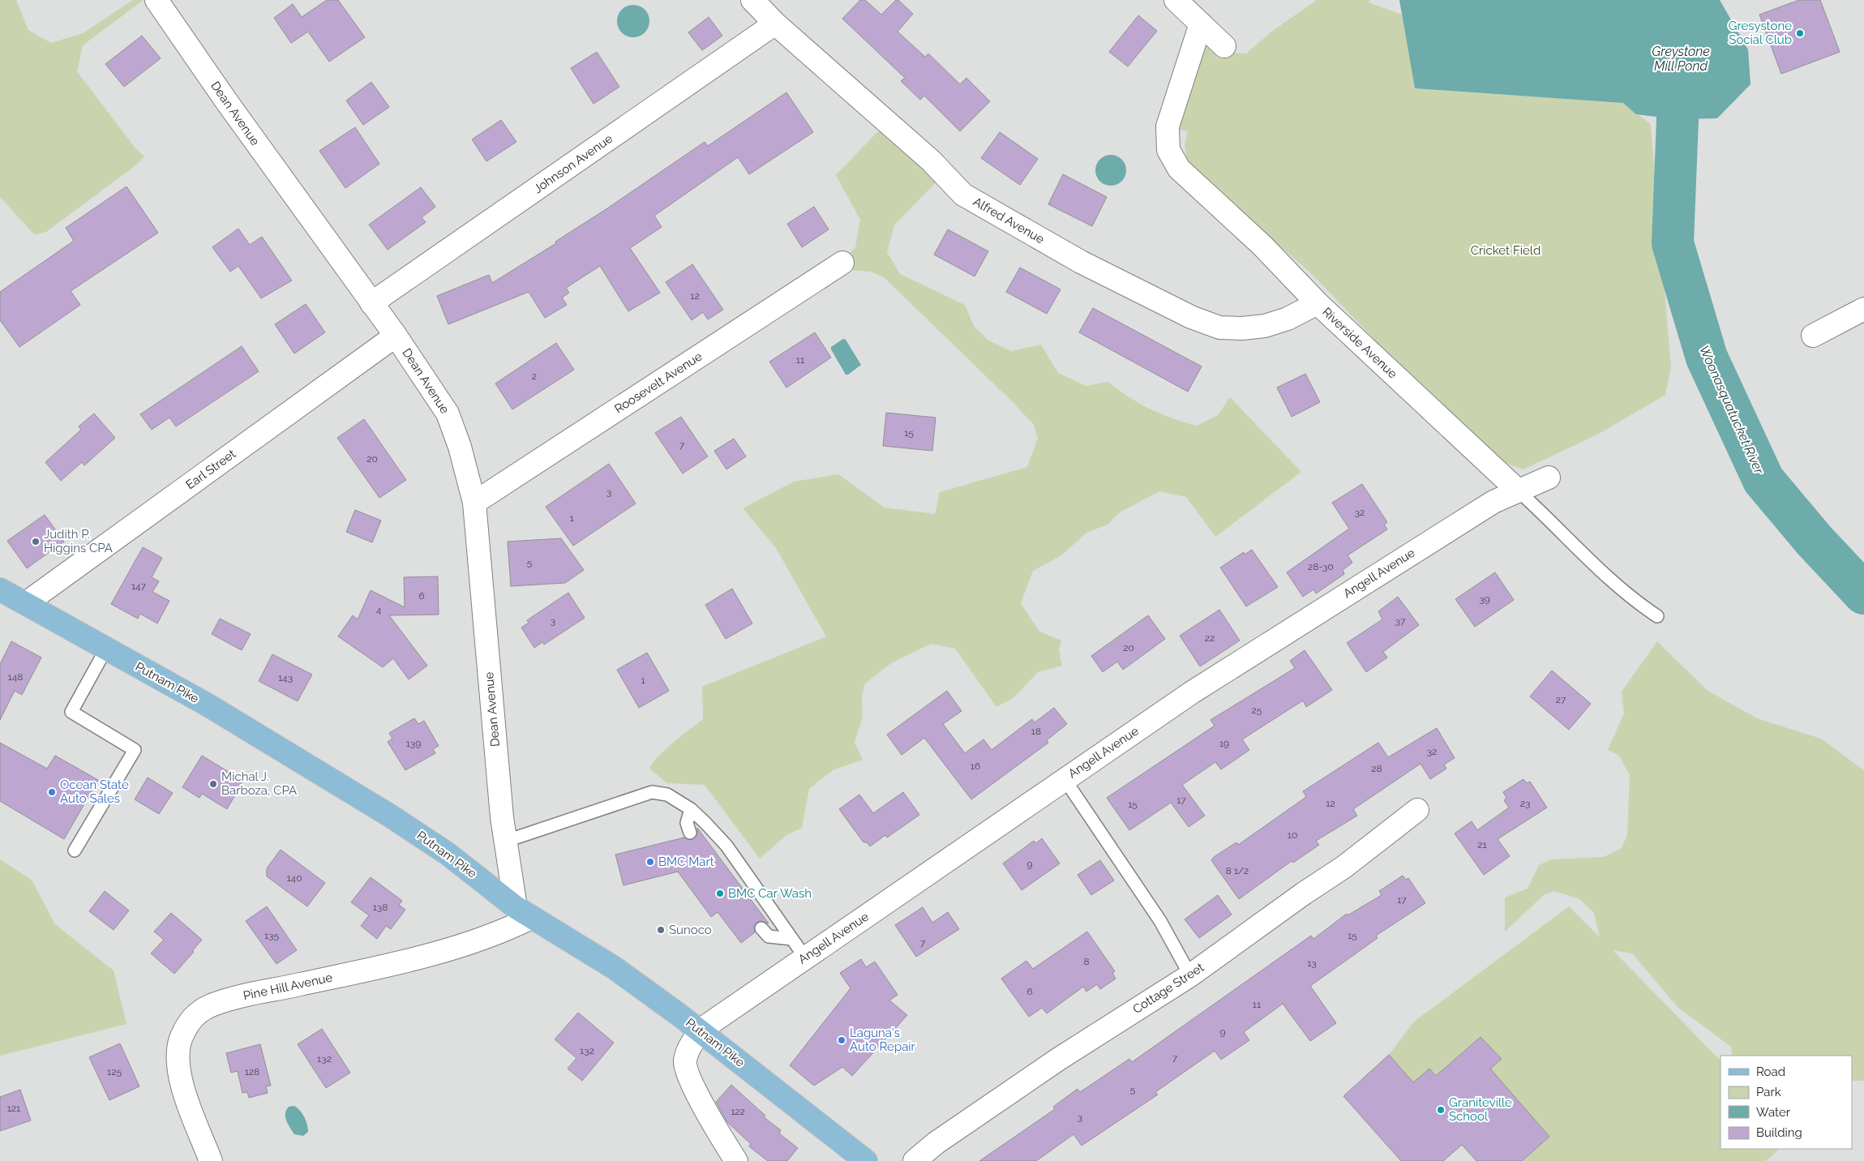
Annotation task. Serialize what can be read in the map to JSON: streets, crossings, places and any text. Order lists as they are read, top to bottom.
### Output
{
  "streets": {
    "main road": ["Putnam Pike"],
    "street": [
      "Dean Avenue",
      "Johnson Avenue",
      "Alfred Avenue",
      "Riverside Avenue",
      "Roosevelt Avenue",
      "Earl Street",
      "Angell Avenue",
      "Pine Hill Avenue",
      "Cottage Street"
    ]
  },
  "crossings": [
    ["Dean Avenue", "Johnson Avenue"],
    ["Dean Avenue", "Roosevelt Avenue"],
    ["Dean Avenue", "Earl Street"],
    ["Dean Avenue", "Putnam Pike"],
    ["Dean Avenue", "Pine Hill Avenue"],
    ["Johnson Avenue", "Alfred Avenue"],
    ["Alfred Avenue", "Riverside Avenue"],
    ["Riverside Avenue", "Angell Avenue"],
    ["Earl Street", "Putnam Pike"],
    ["Angell Avenue", "Putnam Pike"],
    ["Putnam Pike", "Pine Hill Avenue"]
  ],
  "water": ["Greystone Mill Pond", "Woonasquatucket River"],
  "parks": ["Cricket Field"],
  "places": [
    "Gresystone Social Club",
    "Judith P. Higgins CPA",
    "Michal J. Barboza, CPA",
    "Ocean State Auto Sales",
    "BMC Mart",
    "BMC Car Wash",
    "Sunoco",
    "Laguna's Auto Repair",
    "Graniteville School"
  ],
  "house_numbers": [
    "12",
    "11",
    "2",
    "15",
    "7",
    "20",
    "3",
    "32",
    "1",
    "5",
    "28-30",
    "147",
    "6",
    "39",
    "4",
    "3",
    "37",
    "22",
    "20",
    "148",
    "143",
    "1",
    "27",
    "25",
    "18",
    "139",
    "19",
    "32",
    "16",
    "28",
    "17",
    "12",
    "23",
    "15",
    "10",
    "21",
    "9",
    "8 1/2",
    "140",
    "17",
    "138",
    "135",
    "15",
    "7",
    "8",
    "13",
    "6",
    "11",
    "9",
    "132",
    "7",
    "132",
    "125",
    "128",
    "5",
    "121",
    "122",
    "3"
  ],
  "legend": [
    "Road",
    "Park",
    "Water",
    "Building"
  ]
}
